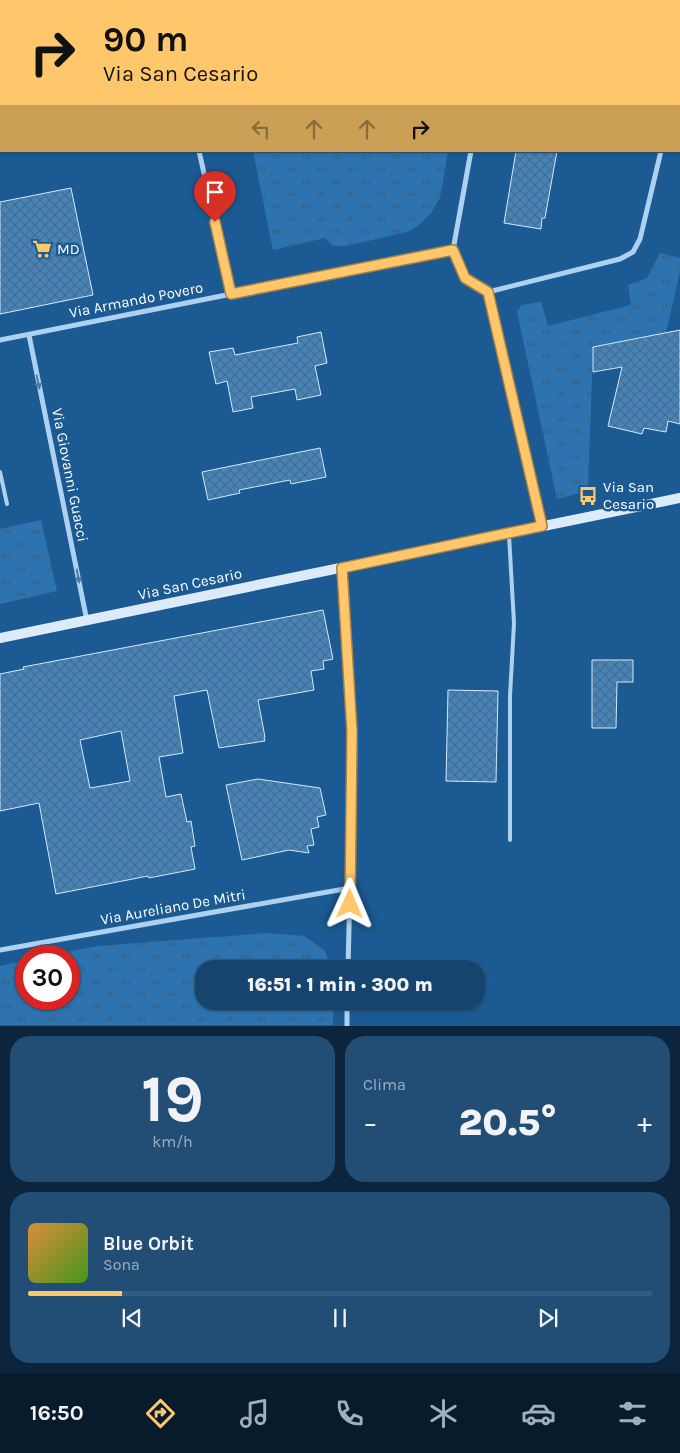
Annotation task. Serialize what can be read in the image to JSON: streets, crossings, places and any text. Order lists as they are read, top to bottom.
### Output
{
  "streets": {
    "main road": ["Via San Cesario"],
    "street": ["Via Armando Povero", "Via Giovanni Guacci", "Via Aureliano De Mitri"]
  },
  "crossings": [
    ["Via Armando Povero", "Via Giovanni Guacci"],
    ["Via Giovanni Guacci", "Via San Cesario"]
  ],
  "one_way": ["Via Giovanni Guacci"],
  "places": {
    "supermarket": ["MD"],
    "bus stop": ["Via San Cesario"]
  },
  "page": {
    "turn": ["90 m", "Via San Cesario"],
    "limit": "30",
    "trip": "16:51 · 1 min · 300 m",
    "tile": [
      ["19", "km/h"],
      "Clima"
    ],
    "heat": ["−", "20.5°", "+"],
    "song": ["Blue Orbit", "Sona"],
    "tabs": "16:50"
  }
}
